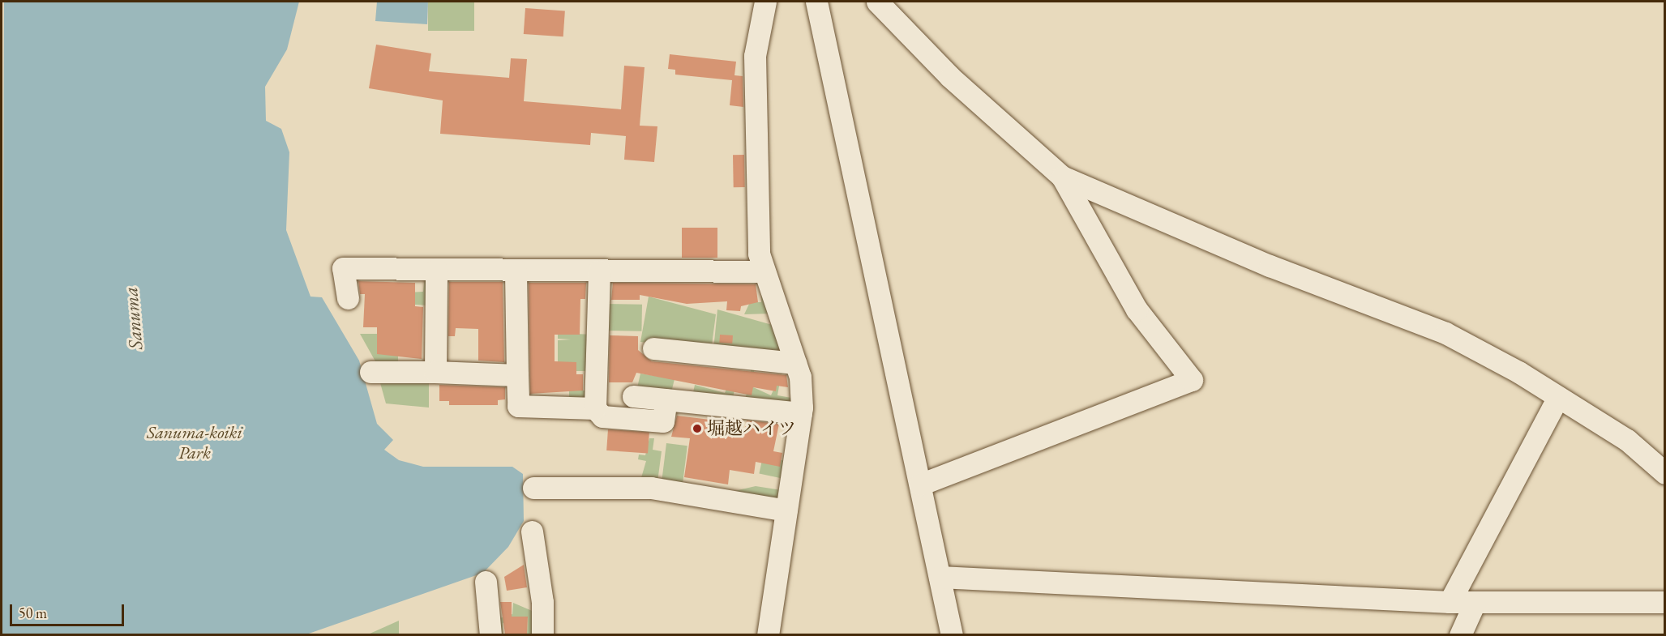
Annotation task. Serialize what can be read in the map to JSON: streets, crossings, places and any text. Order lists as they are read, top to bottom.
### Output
{
  "water": ["Sanuma"],
  "parks": ["Sanuma-koiki Park"],
  "places": ["堀越ハイツ"],
  "scale_bar": "50 m"
}
